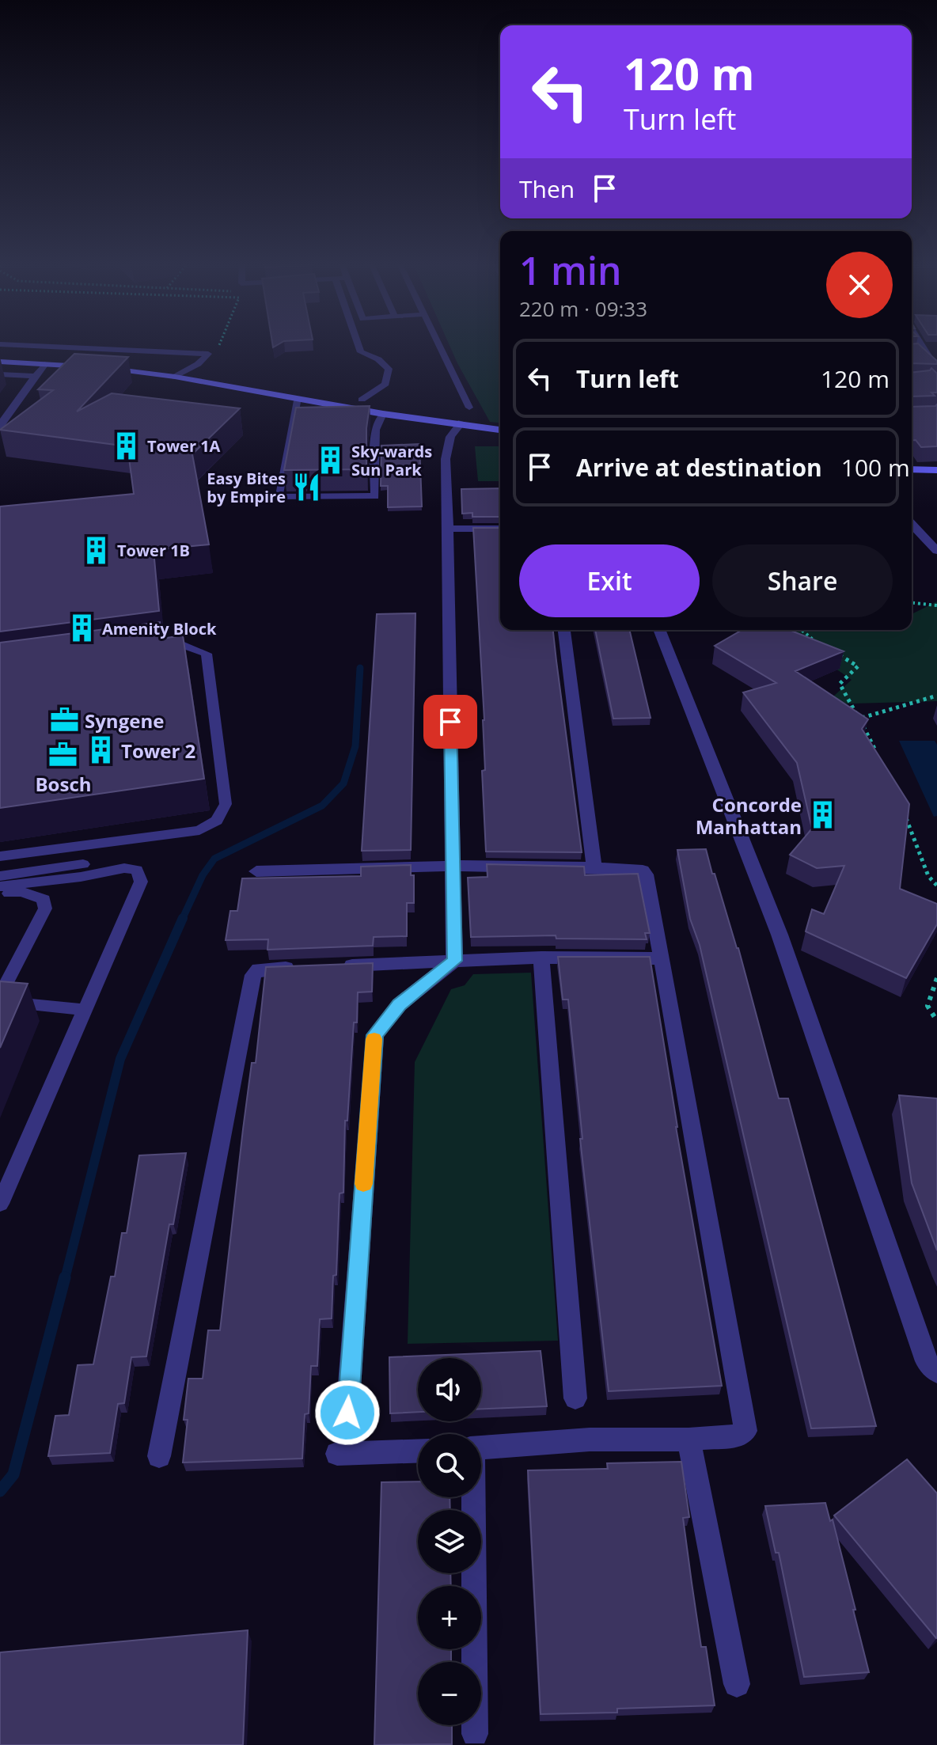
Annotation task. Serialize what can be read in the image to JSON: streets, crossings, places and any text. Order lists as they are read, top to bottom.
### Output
{
  "places": {
    "building": [
      "Tower 1A",
      "Sky-wards Sun Park",
      "Tower 1B",
      "Amenity Block",
      "Tower 2",
      "Concorde Manhattan"
    ],
    "restaurant": ["Easy Bites by Empire"],
    "office": ["Syngene", "Bosch"]
  },
  "page": {
    "turn": ["120 m", "Turn left"],
    "then": "Then",
    "heading": ["1 min", "220 m · 09:33"],
    "list": [
      {
        "name": "Turn left",
        "value": "120 m"
      },
      {
        "name": "Arrive at destination",
        "value": "100 m"
      }
    ],
    "buttons": ["Exit", "Share"],
    "map_buttons": ["+", "−"]
  }
}
